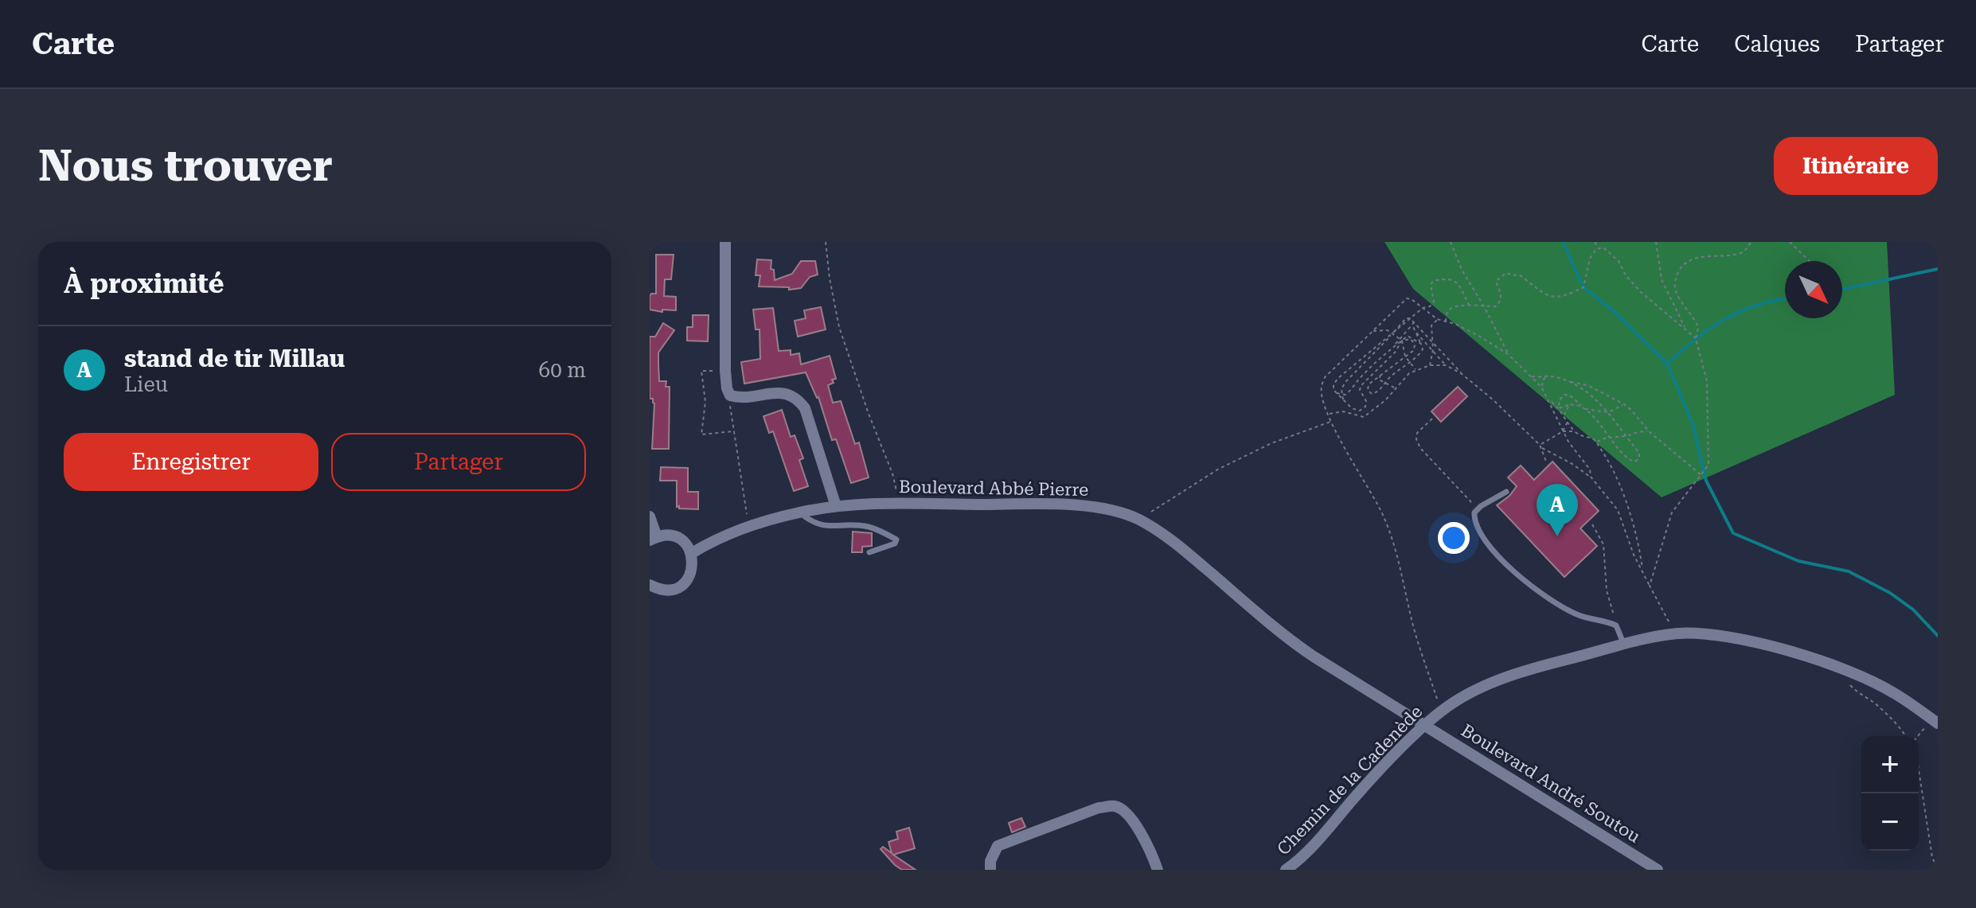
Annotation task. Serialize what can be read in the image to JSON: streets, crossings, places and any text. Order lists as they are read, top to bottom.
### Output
{
  "streets": {
    "street": ["Boulevard Abbé Pierre", "Chemin de la Cadenède", "Boulevard André Soutou"]
  },
  "crossings": [
    ["Boulevard Abbé Pierre", "Chemin de la Cadenède"],
    ["Boulevard Abbé Pierre", "Boulevard André Soutou"],
    ["Chemin de la Cadenède", "Boulevard André Soutou"]
  ],
  "north": "bottom right",
  "page": {
    "header": "Carte",
    "nav": ["Carte", "Calques", "Partager"],
    "buttons": [
      "Itinéraire",
      ["Enregistrer", "Partager"]
    ],
    "title": "Nous trouver",
    "heading": "À proximité",
    "list": [
      {
        "mark": "A",
        "name": "stand de tir Millau",
        "note": "Lieu",
        "value": "60 m"
      }
    ],
    "pins": "A",
    "map_buttons": ["+", "−"]
  }
}
